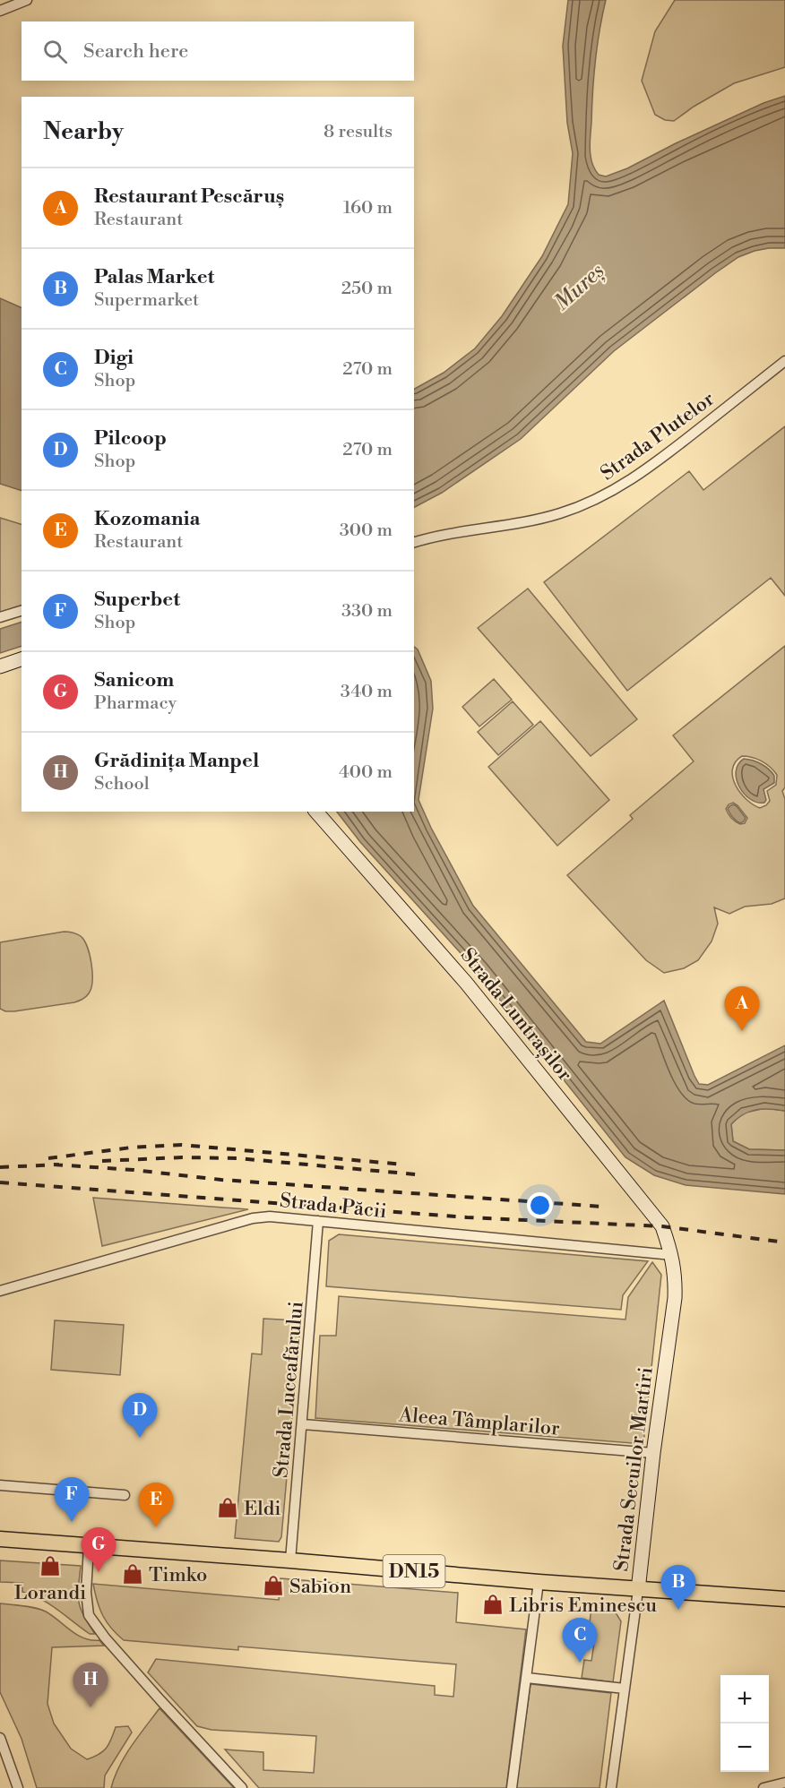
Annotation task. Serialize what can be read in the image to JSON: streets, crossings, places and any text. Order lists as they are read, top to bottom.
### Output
{
  "streets": {
    "main road": ["DN15"],
    "street": [
      "Strada Plutelor",
      "Strada Luntrașilor",
      "Strada Păcii",
      "Strada Luceafărului",
      "Aleea Tâmplarilor",
      "Strada Secuilor Martiri"
    ]
  },
  "crossings": [
    ["Strada Luntrașilor", "Strada Păcii"],
    ["Strada Luntrașilor", "Strada Secuilor Martiri"],
    ["Strada Păcii", "Strada Luceafărului"],
    ["Strada Păcii", "Strada Secuilor Martiri"],
    ["Strada Luceafărului", "Aleea Tâmplarilor"],
    ["Strada Luceafărului", "DN15"],
    ["Aleea Tâmplarilor", "Strada Secuilor Martiri"],
    ["Strada Secuilor Martiri", "DN15"]
  ],
  "water": ["Mureș"],
  "places": {
    "shop": [
      "Eldi",
      "Lorandi",
      "Timko",
      "Sabion",
      "Libris Eminescu"
    ]
  },
  "page": {
    "search": "Search here",
    "heading": ["Nearby", "8 results"],
    "list": [
      {
        "mark": "A",
        "name": "Restaurant Pescăruș",
        "note": "Restaurant",
        "value": "160 m"
      },
      {
        "mark": "B",
        "name": "Palas Market",
        "note": "Supermarket",
        "value": "250 m"
      },
      {
        "mark": "C",
        "name": "Digi",
        "note": "Shop",
        "value": "270 m"
      },
      {
        "mark": "D",
        "name": "Pilcoop",
        "note": "Shop",
        "value": "270 m"
      },
      {
        "mark": "E",
        "name": "Kozomania",
        "note": "Restaurant",
        "value": "300 m"
      },
      {
        "mark": "F",
        "name": "Superbet",
        "note": "Shop",
        "value": "330 m"
      },
      {
        "mark": "G",
        "name": "Sanicom",
        "note": "Pharmacy",
        "value": "340 m"
      },
      {
        "mark": "H",
        "name": "Grădinița Manpel",
        "note": "School",
        "value": "400 m"
      }
    ],
    "pins": [
      "A",
      "D",
      "F",
      "E",
      "G",
      "B",
      "C",
      "H"
    ],
    "map_buttons": ["+", "−"]
  }
}
